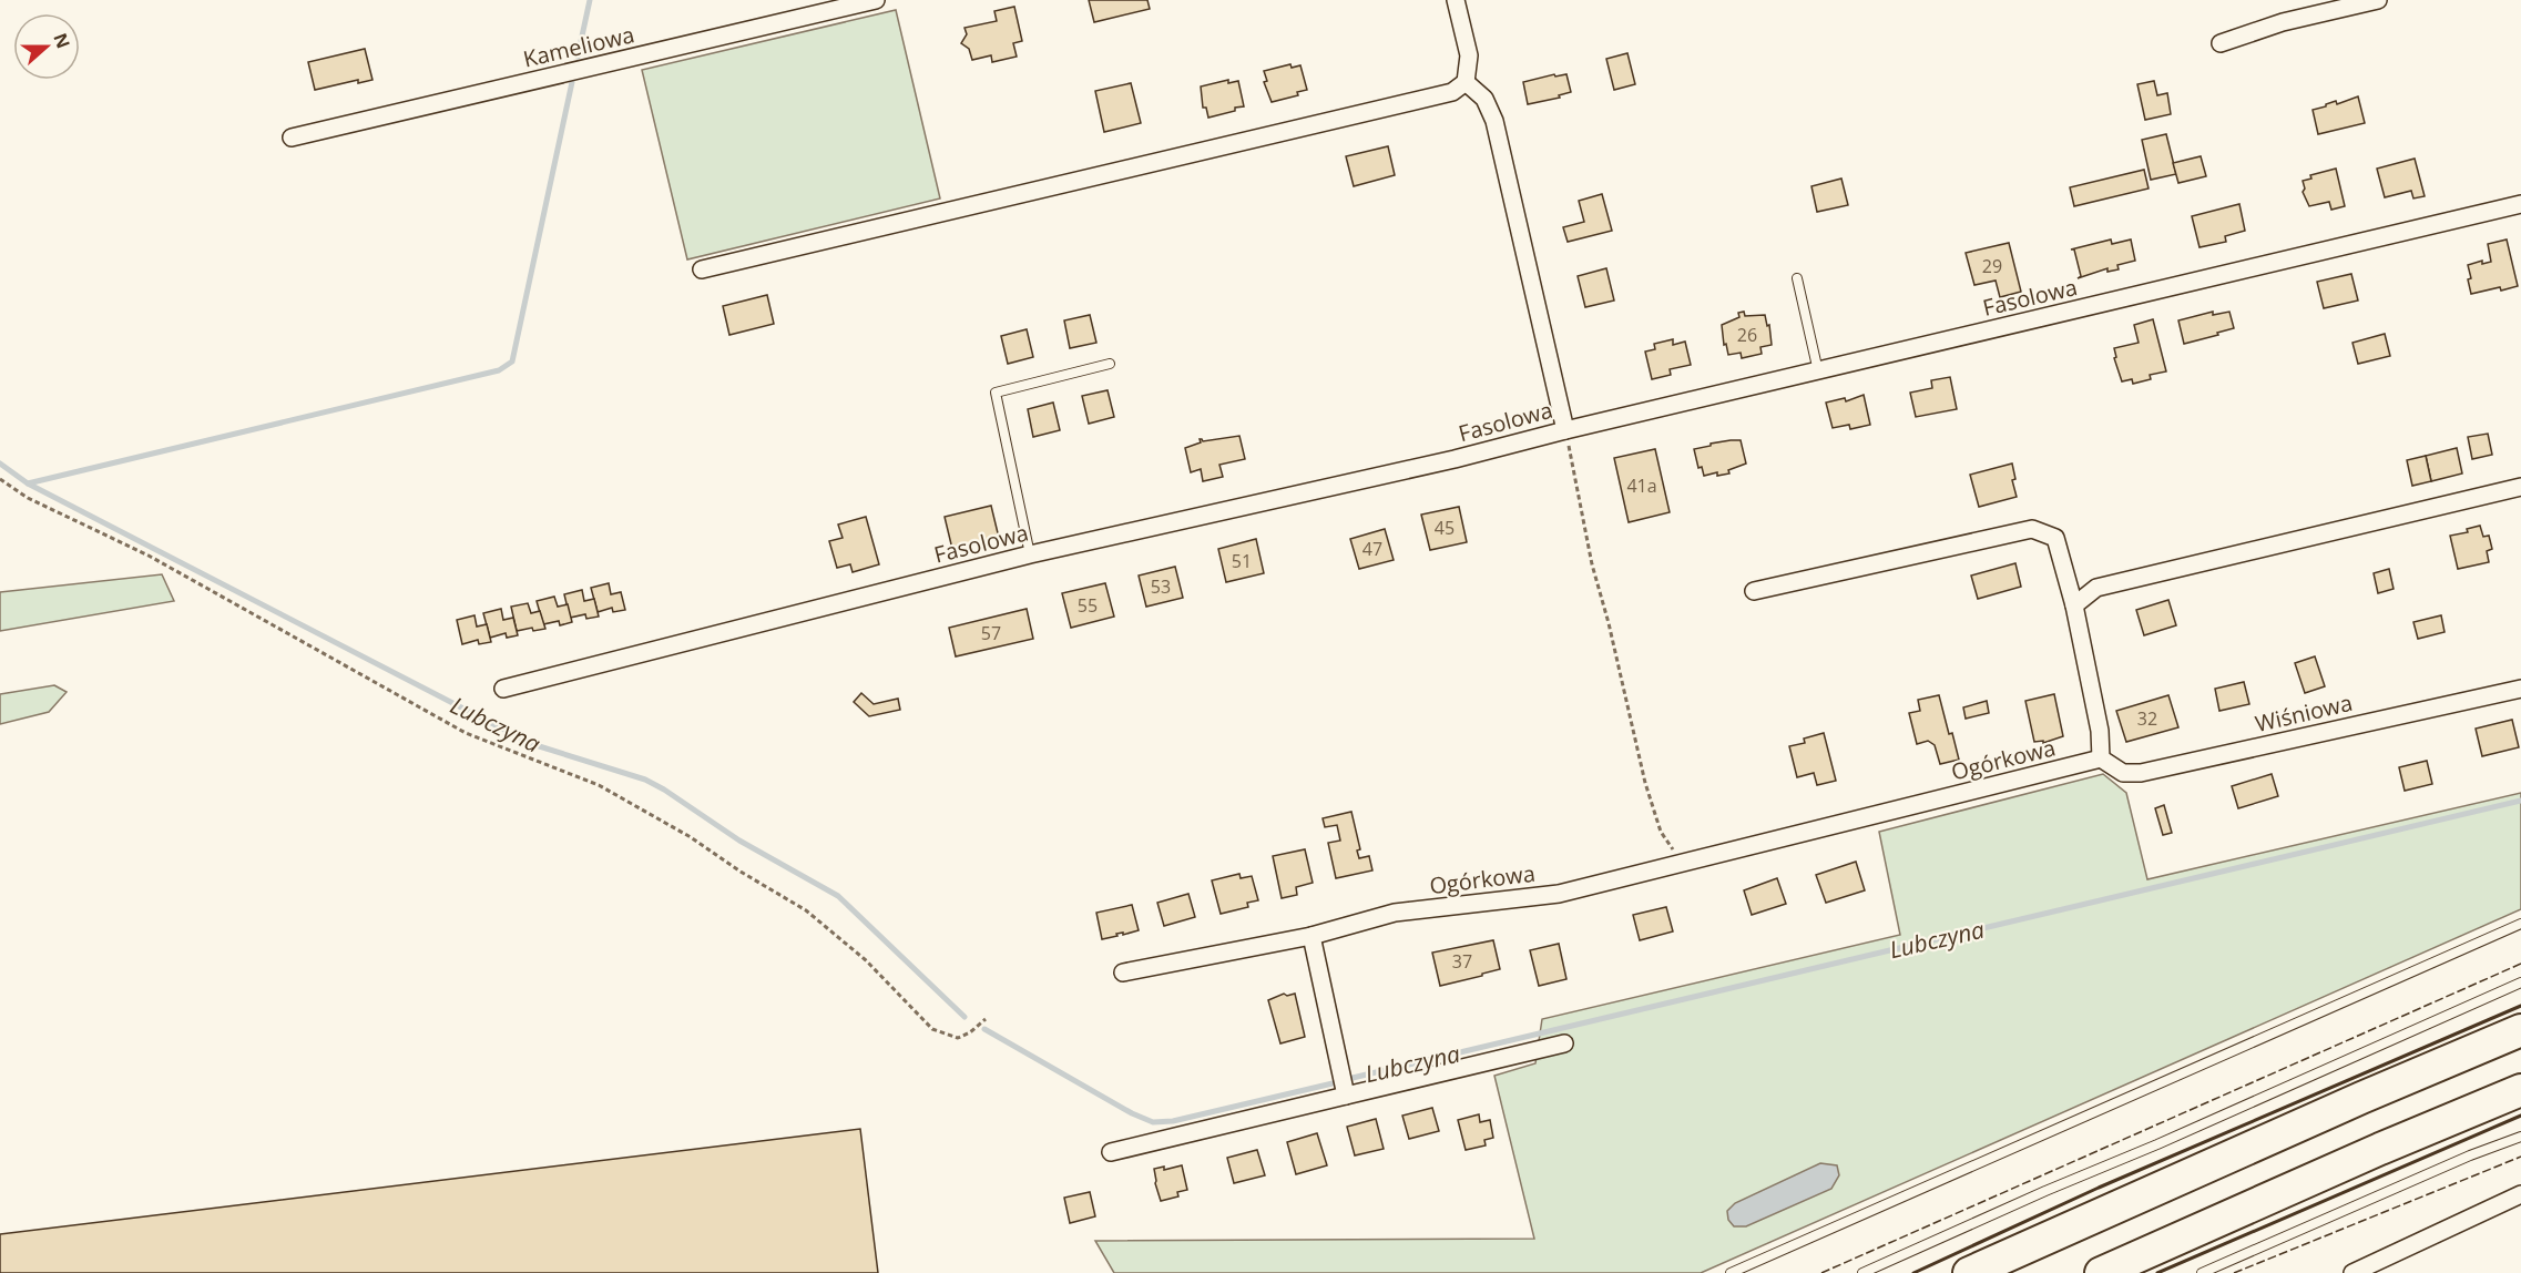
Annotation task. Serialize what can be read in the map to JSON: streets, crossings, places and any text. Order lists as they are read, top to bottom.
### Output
{
  "streets": {
    "street": [
      "Kameliowa",
      "Fasolowa",
      "Wiśniowa",
      "Ogórkowa"
    ]
  },
  "crossings": [
    ["Wiśniowa", "Ogórkowa"]
  ],
  "water": ["Lubczyna"],
  "house_numbers": [
    "29",
    "26",
    "41a",
    "45",
    "47",
    "51",
    "53",
    "55",
    "57",
    "32",
    "37"
  ],
  "north": "right"
}
